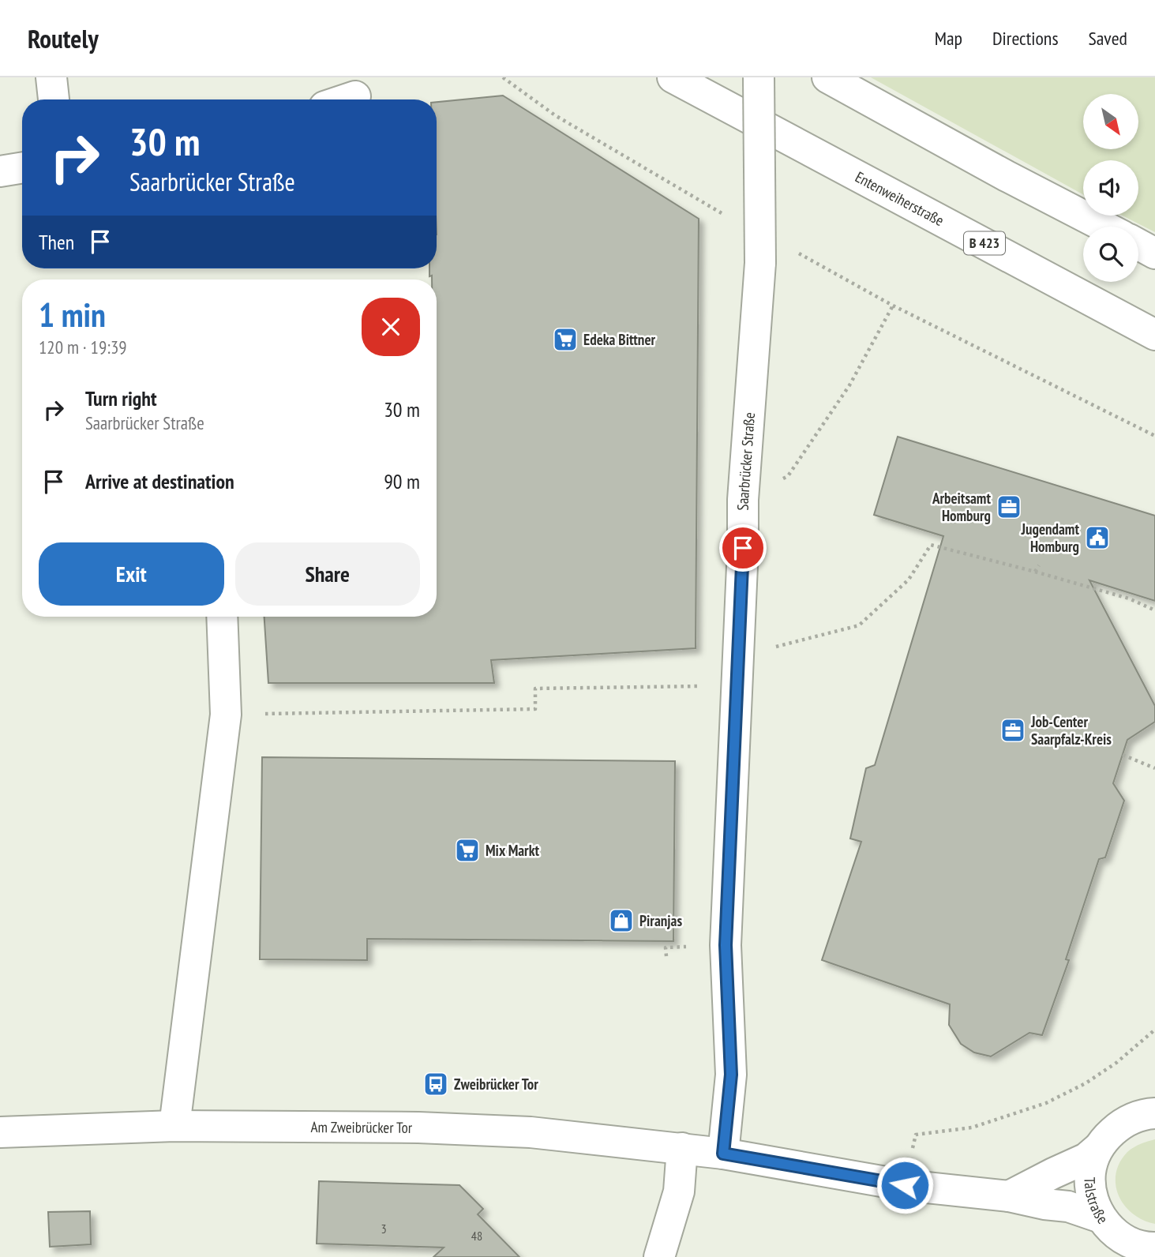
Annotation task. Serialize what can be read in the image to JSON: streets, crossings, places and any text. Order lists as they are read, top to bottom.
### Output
{
  "streets": {
    "street": [
      "Entenweiherstraße",
      "B 423",
      "Saarbrücker Straße",
      "Am Zweibrücker Tor",
      "Talstraße"
    ]
  },
  "crossings": [
    ["Saarbrücker Straße", "Am Zweibrücker Tor"]
  ],
  "places": {
    "supermarket": ["Edeka Bittner", "Mix Markt"],
    "office": ["Arbeitsamt Homburg", "Job-Center Saarpfalz-Kreis"],
    "public building": ["Jugendamt Homburg"],
    "shop": ["Piranjas"],
    "bus stop": ["Zweibrücker Tor"]
  },
  "house_numbers": ["3", "48"],
  "north": "bottom right",
  "page": {
    "header": "Routely",
    "nav": ["Map", "Directions", "Saved"],
    "turn": ["30 m", "Saarbrücker Straße"],
    "then": "Then",
    "heading": ["1 min", "120 m · 19:39"],
    "list": [
      {
        "name": "Turn right",
        "note": "Saarbrücker Straße",
        "value": "30 m"
      },
      {
        "name": "Arrive at destination",
        "value": "90 m"
      }
    ],
    "buttons": ["Exit", "Share"]
  }
}
